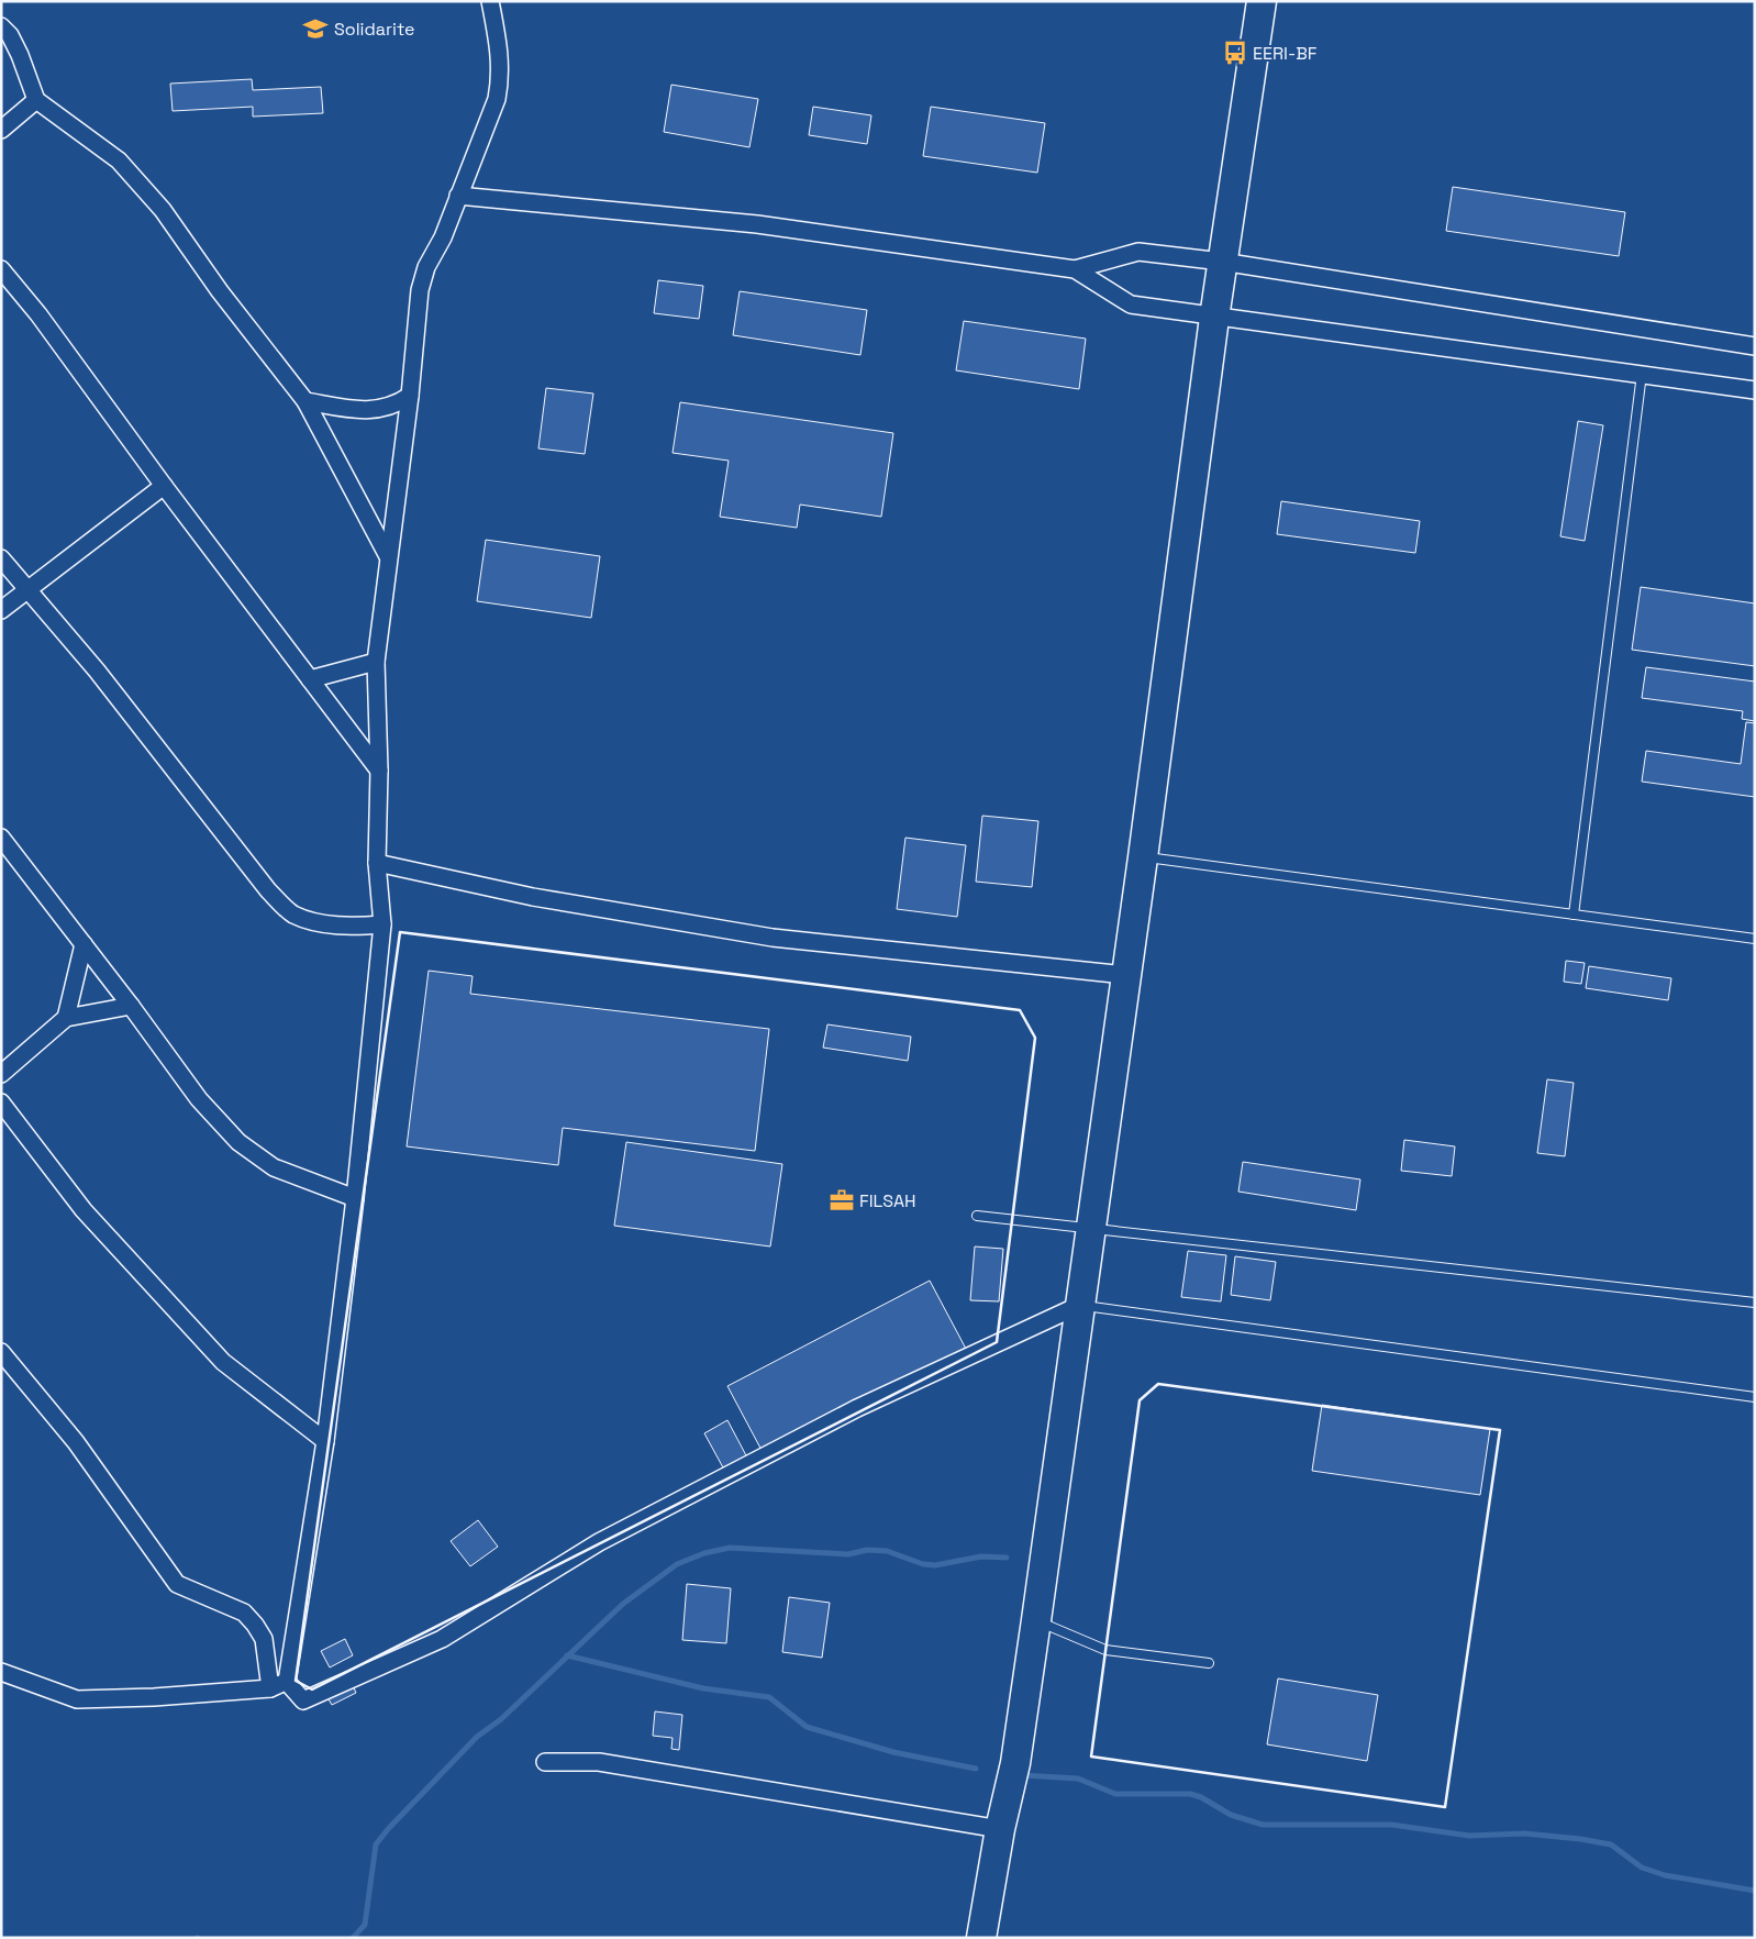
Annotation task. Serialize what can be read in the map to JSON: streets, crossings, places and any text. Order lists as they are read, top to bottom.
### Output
{
  "places": {
    "school or university": ["Solidarite"],
    "bus stop": ["EERI-BF"],
    "office": ["FILSAH"]
  }
}
